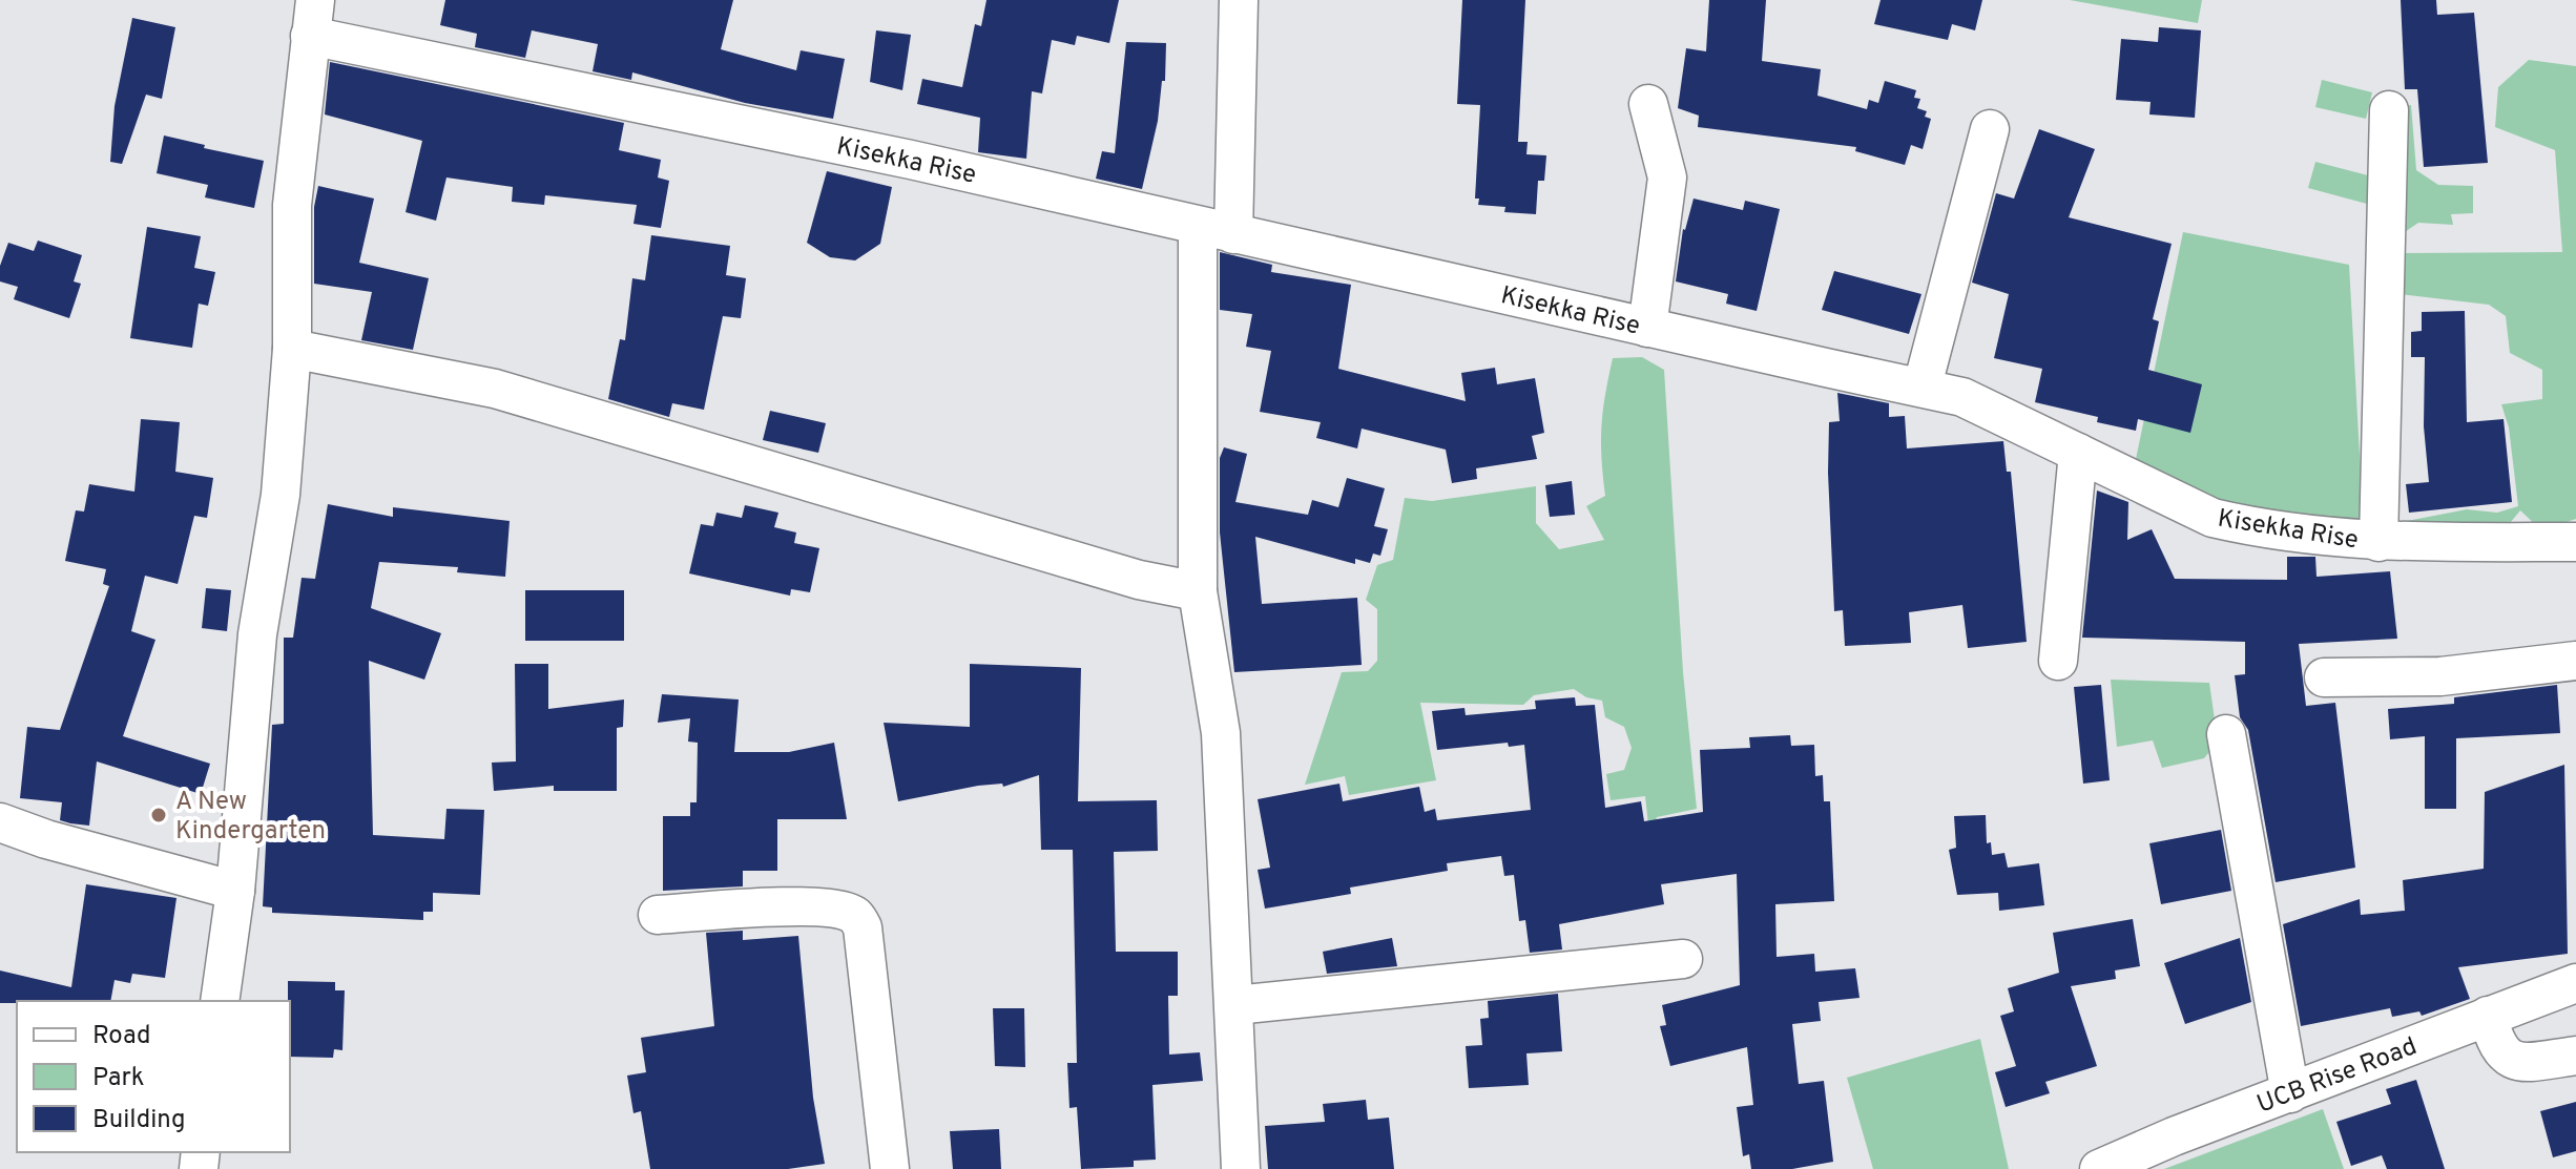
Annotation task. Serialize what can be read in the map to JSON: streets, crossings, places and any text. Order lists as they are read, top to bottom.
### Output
{
  "streets": {
    "street": ["Kisekka Rise", "UCB Rise Road"]
  },
  "places": ["A New Kindergarten"],
  "legend": ["Road", "Park", "Building"]
}
